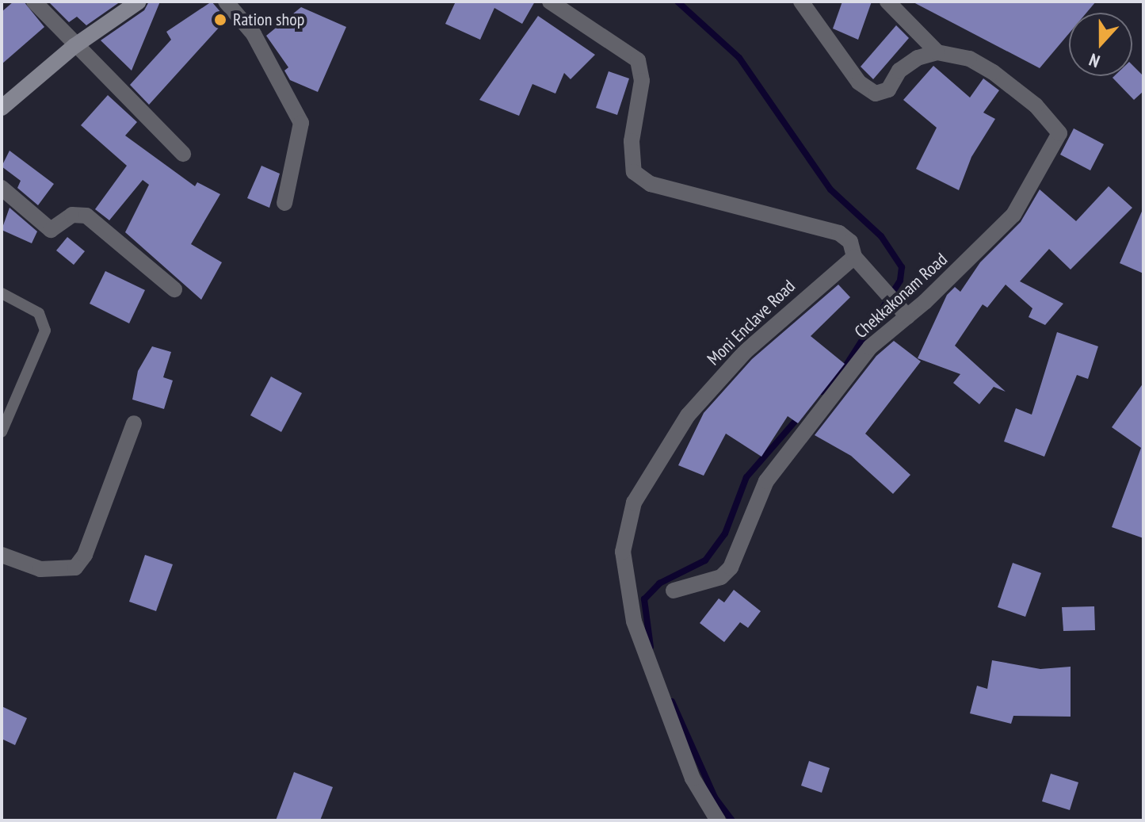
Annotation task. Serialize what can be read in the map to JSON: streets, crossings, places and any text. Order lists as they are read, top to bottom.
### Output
{
  "streets": {
    "street": ["Chekkakonam Road", "Moni Enclave Road"]
  },
  "places": ["Ration shop"],
  "north": "bottom"
}
